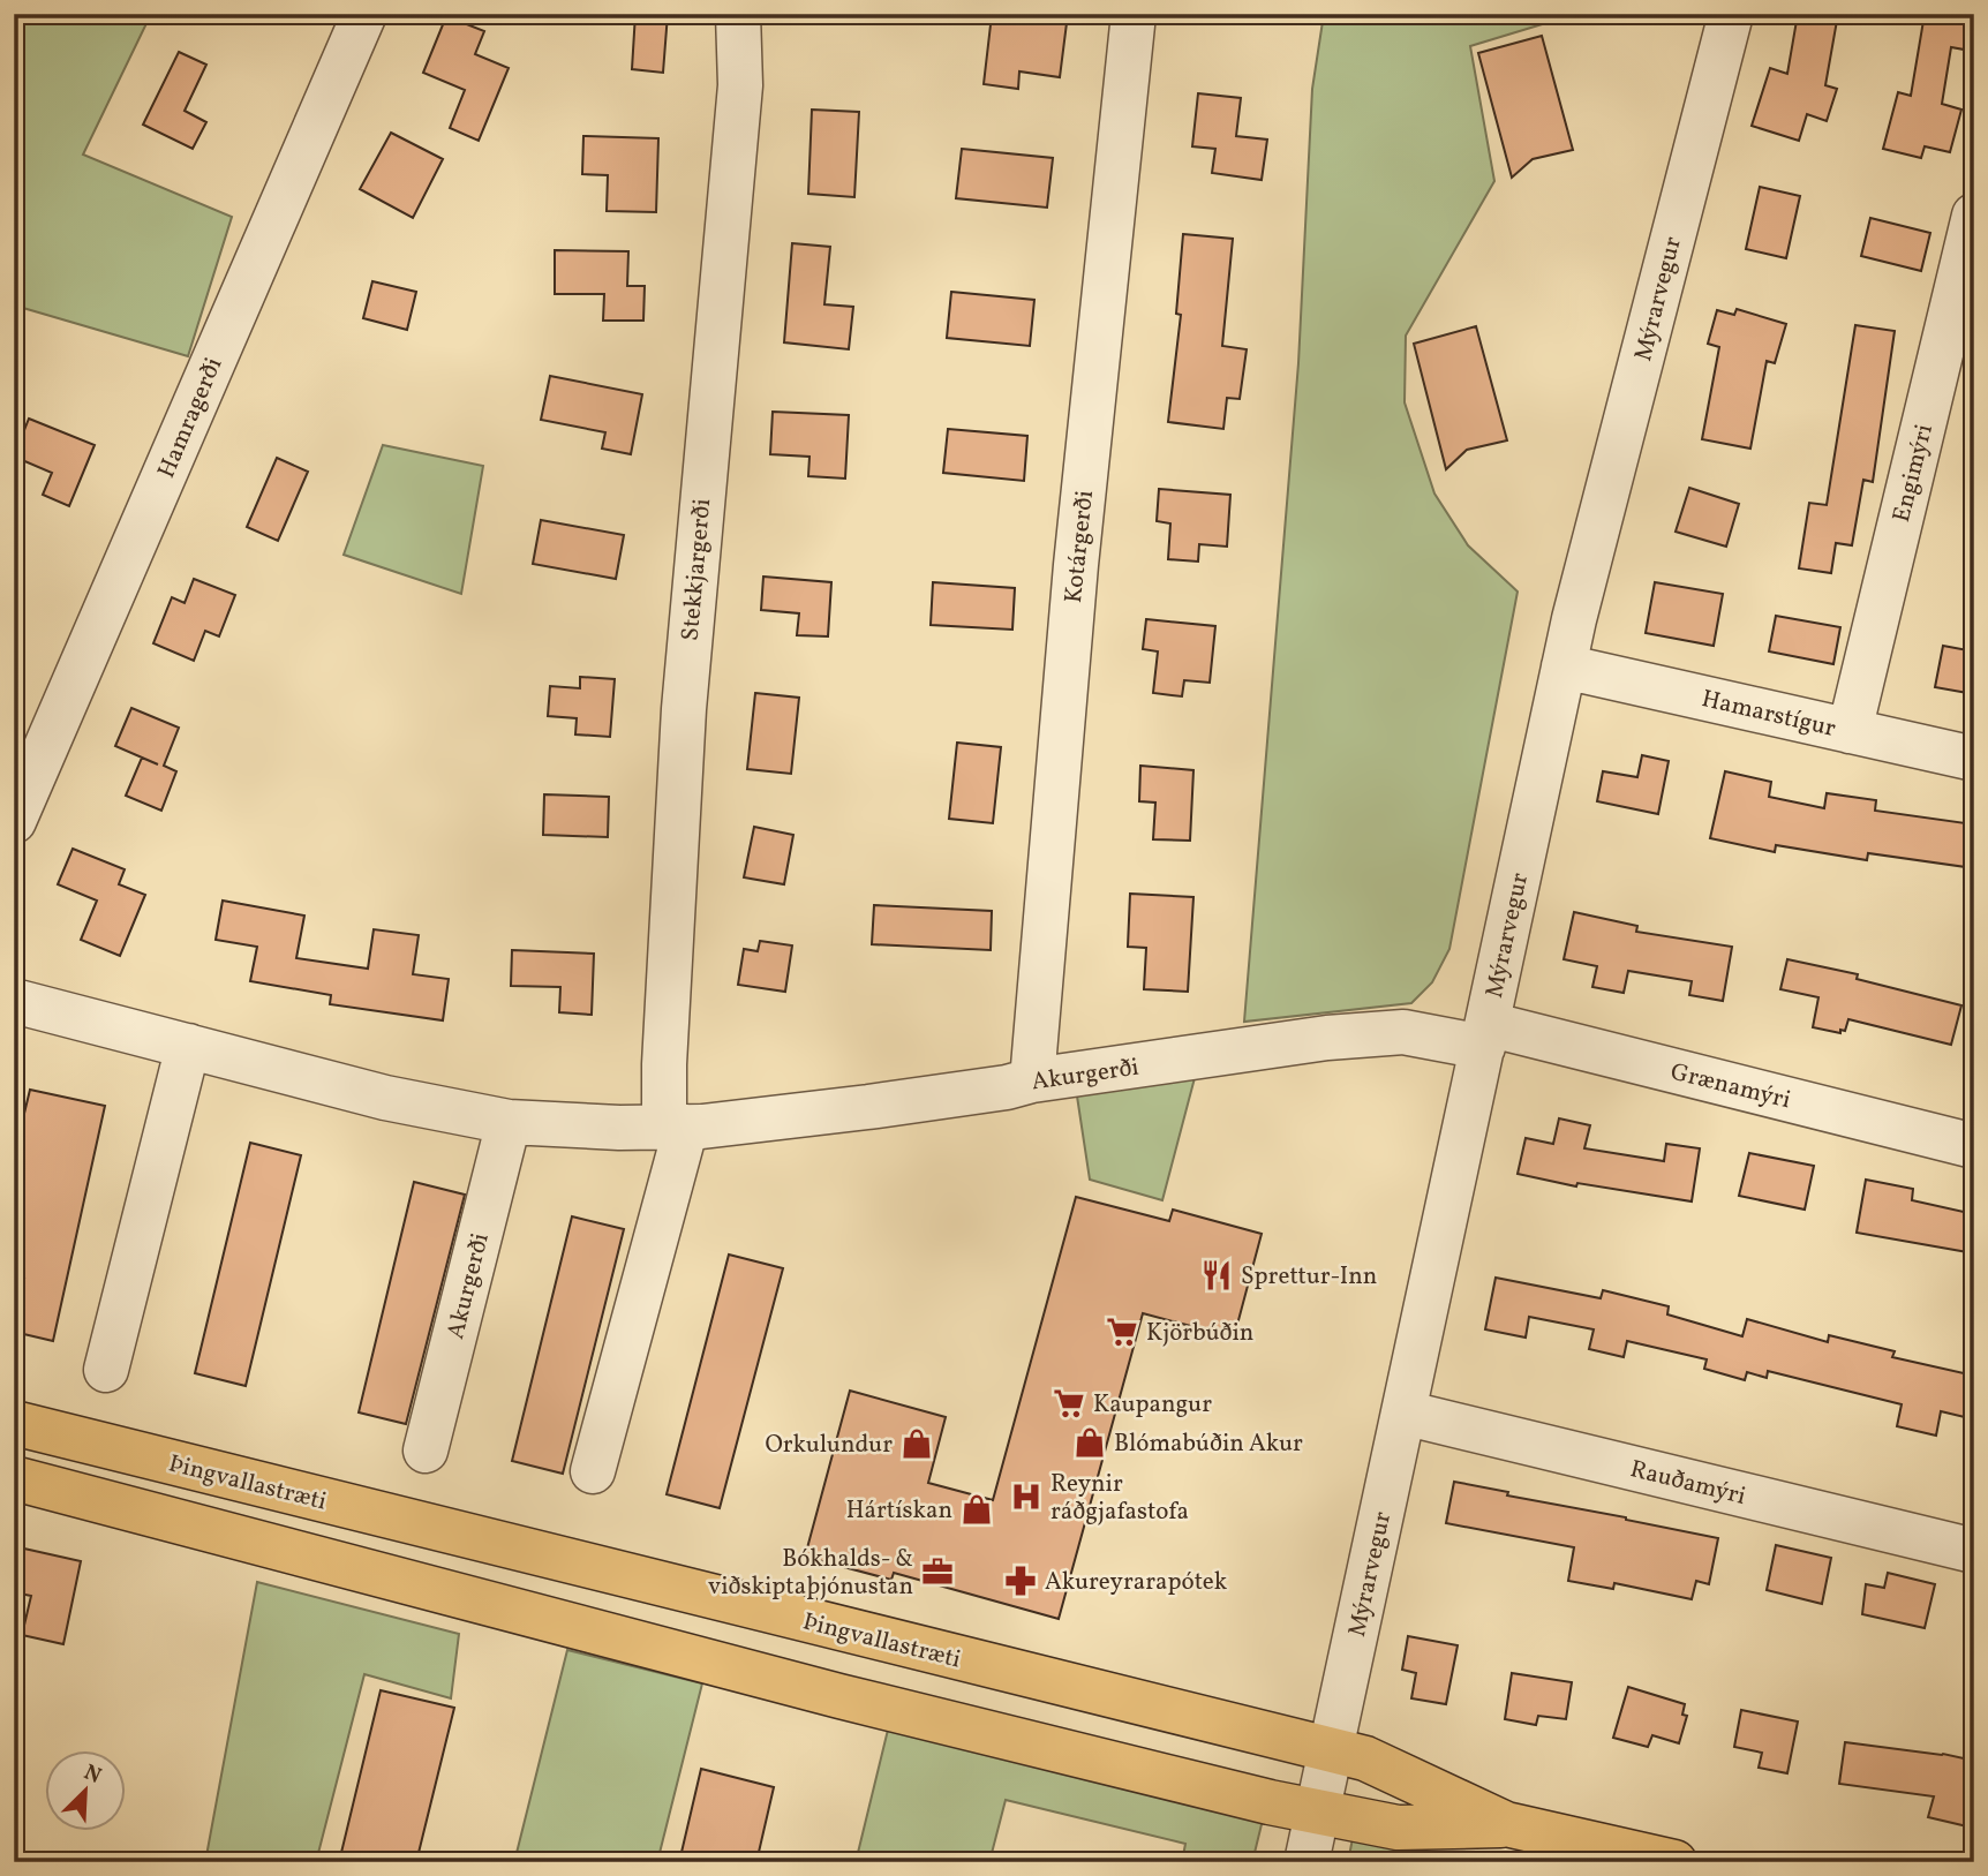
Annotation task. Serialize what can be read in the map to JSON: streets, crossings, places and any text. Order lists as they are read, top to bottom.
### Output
{
  "streets": {
    "main road": ["Þingvallastræti"],
    "street": [
      "Mýrarvegur",
      "Hamragerði",
      "Engimýri",
      "Kotárgerði",
      "Stekkjargerði",
      "Hamarstígur",
      "Akurgerði",
      "Grænamýri",
      "Rauðamýri"
    ]
  },
  "crossings": [
    ["Mýrarvegur", "Hamarstígur"],
    ["Mýrarvegur", "Akurgerði"],
    ["Mýrarvegur", "Grænamýri"],
    ["Mýrarvegur", "Þingvallastræti"],
    ["Mýrarvegur", "Rauðamýri"],
    ["Engimýri", "Hamarstígur"],
    ["Kotárgerði", "Akurgerði"],
    ["Stekkjargerði", "Akurgerði"],
    ["Akurgerði", "Grænamýri"]
  ],
  "places": {
    "restaurant": ["Sprettur-Inn"],
    "supermarket": ["Kjörbúðin", "Kaupangur"],
    "shop": ["Blómabúðin Akur", "Orkulundur", "Hártískan"],
    "hospital": ["Reynir ráðgjafastofa"],
    "office": ["Bókhalds- & viðskiptaþjónustan"],
    "pharmacy": ["Akureyrarapótek"]
  },
  "north": "top right"
}
